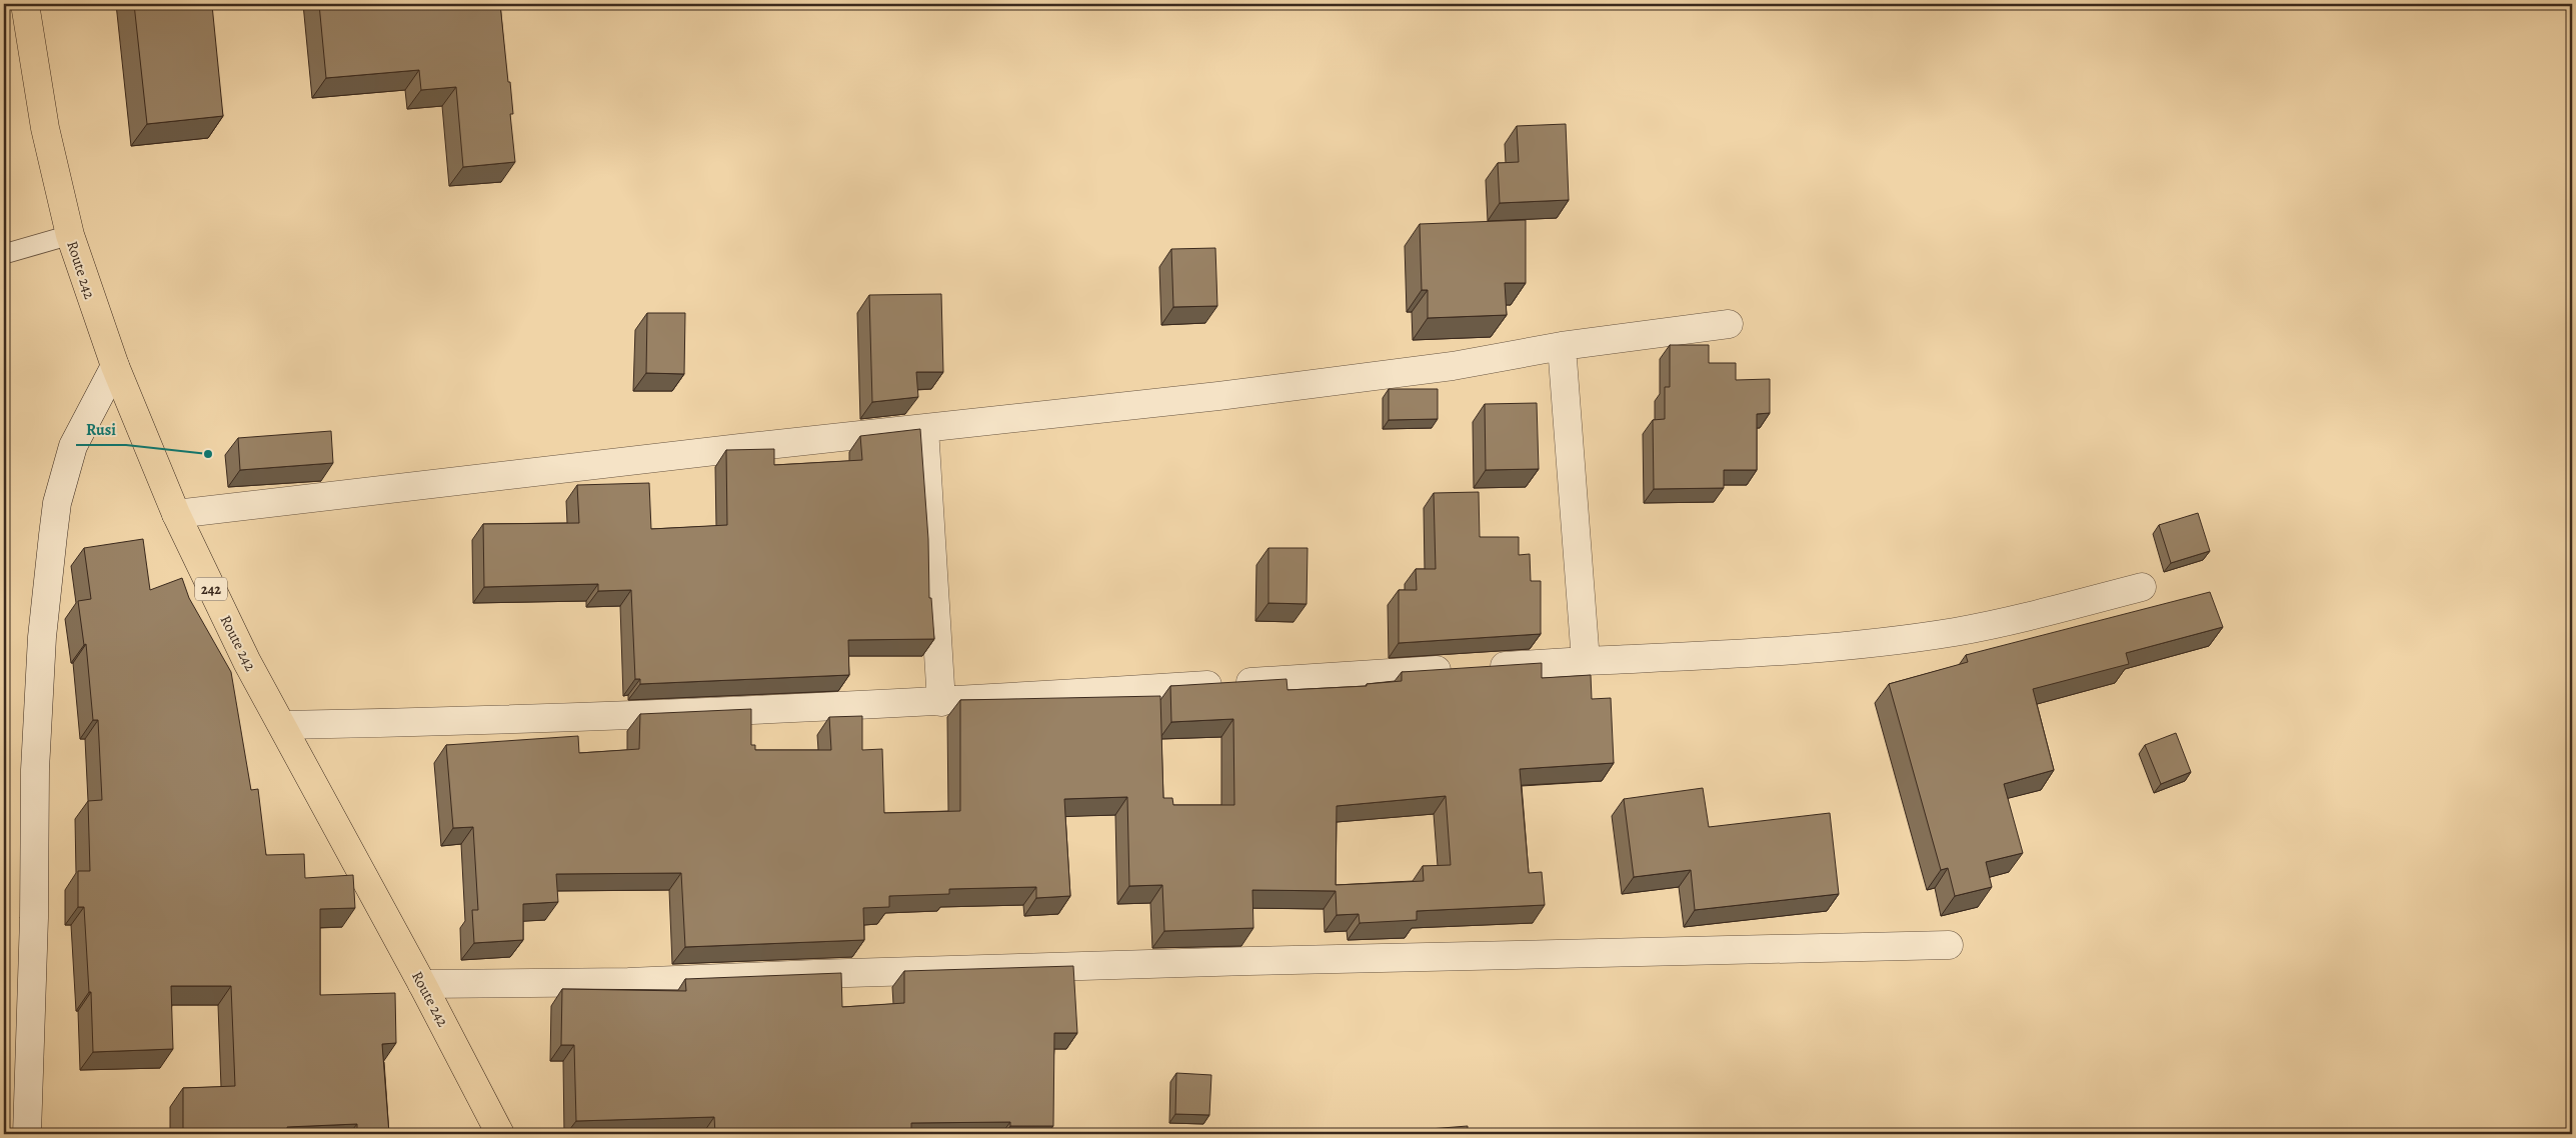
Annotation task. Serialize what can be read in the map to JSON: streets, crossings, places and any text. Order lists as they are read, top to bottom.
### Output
{
  "streets": {
    "main road": ["Route 242", "242"]
  },
  "places": ["Rusi"]
}
